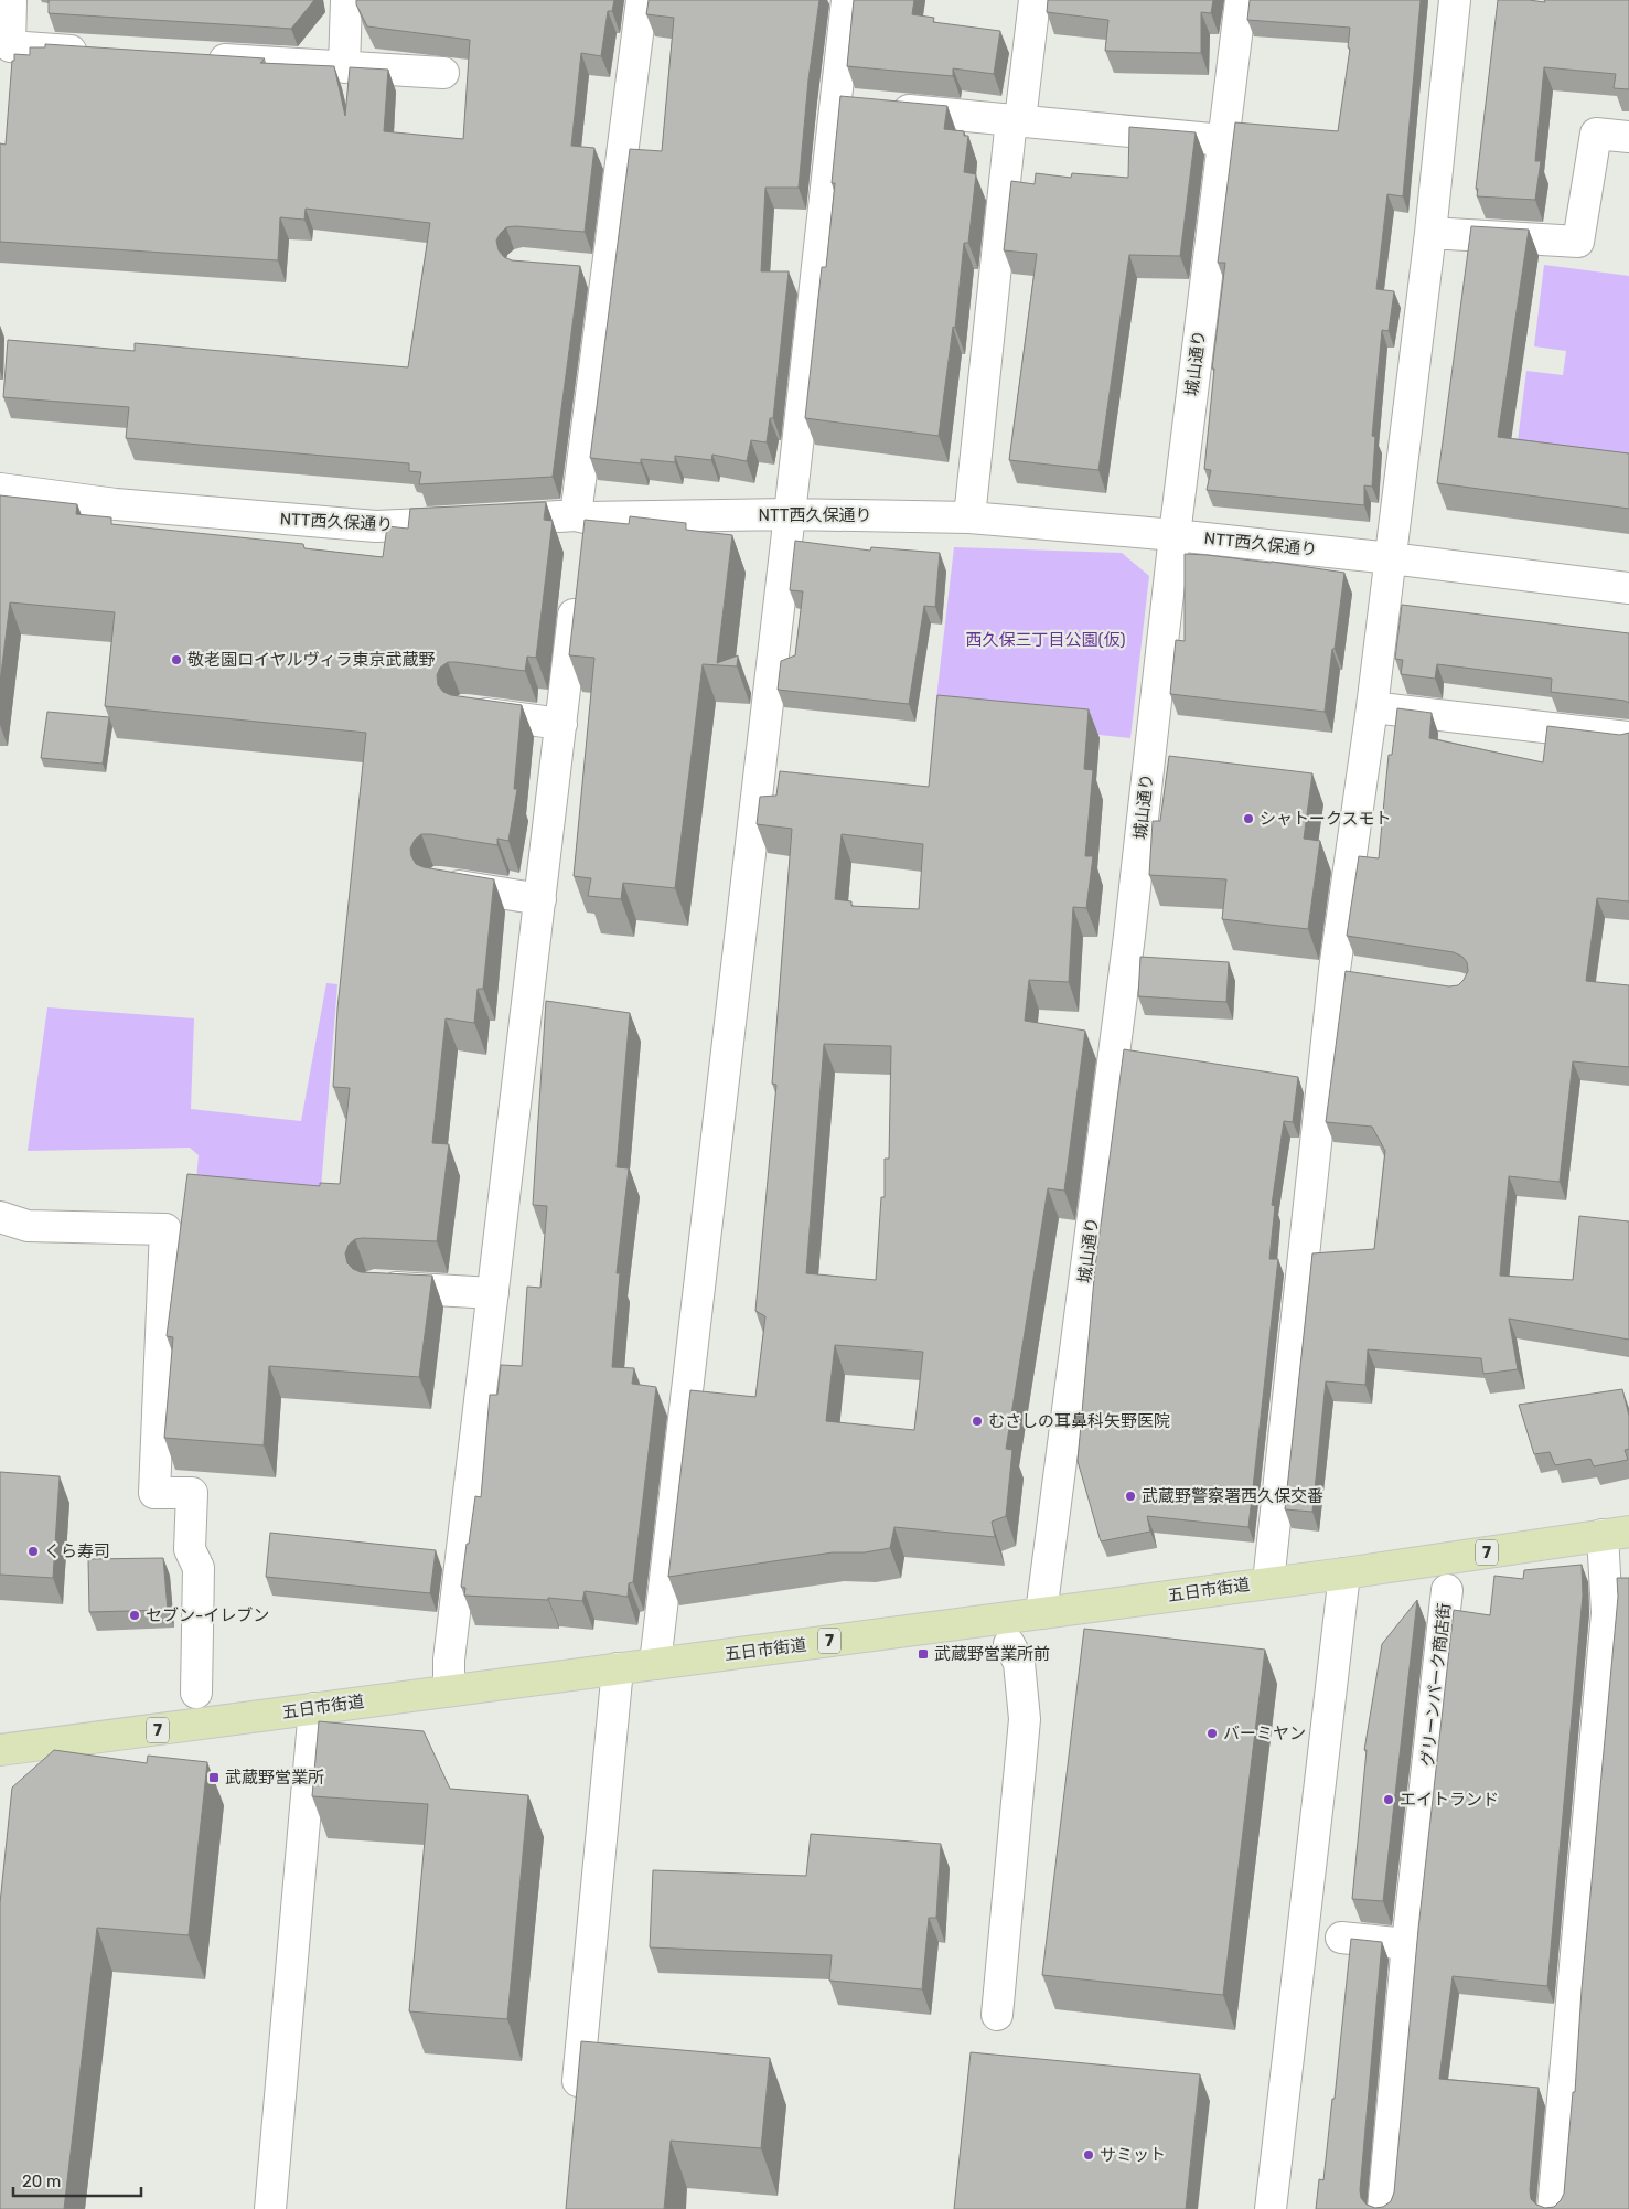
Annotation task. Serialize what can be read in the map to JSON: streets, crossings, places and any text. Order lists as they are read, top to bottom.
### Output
{
  "streets": {
    "main road": ["7", "五日市街道"],
    "street": ["城山通り", "NTT西久保通り", "グリーンパーク商店街"]
  },
  "crossings": [
    ["城山通り", "NTT西久保通り"],
    ["城山通り", "五日市街道"]
  ],
  "parks": ["西久保三丁目公園(仮)"],
  "places": {
    "other": [
      "敬老園ロイヤルヴィラ東京武蔵野",
      "シャトークスモト",
      "むさしの耳鼻科矢野医院",
      "武蔵野警察署西久保交番",
      "くら寿司",
      "セブン-イレブン",
      "バーミヤン",
      "エイトランド",
      "サミット"
    ],
    "transit": ["武蔵野営業所前", "武蔵野営業所"]
  },
  "scale_bar": "20 m"
}
